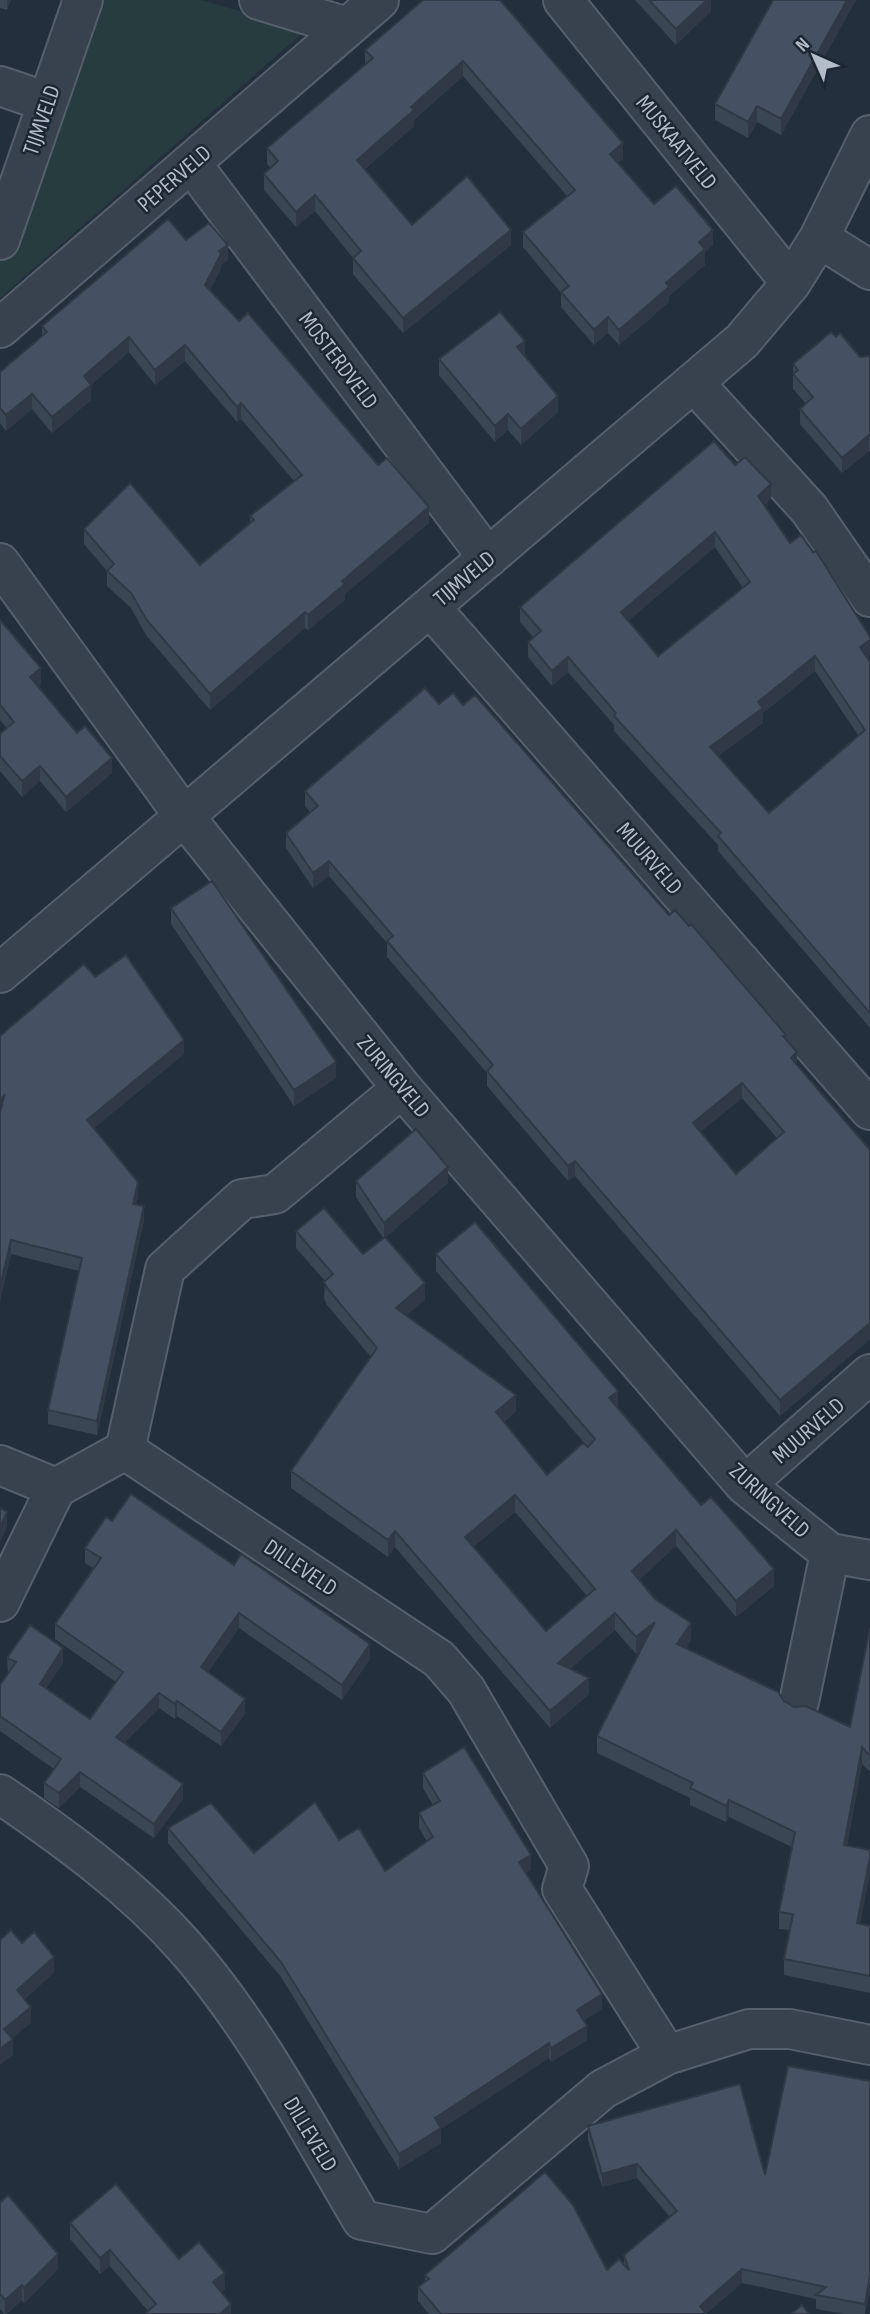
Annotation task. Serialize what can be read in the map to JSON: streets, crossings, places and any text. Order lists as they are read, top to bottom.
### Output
{
  "streets": {
    "street": [
      "TIJMVELD",
      "MUSKAATVELD",
      "PEPERVELD",
      "MOSTERDVELD",
      "MUURVELD",
      "ZURINGVELD",
      "DILLEVELD"
    ]
  },
  "crossings": [
    ["TIJMVELD", "MUSKAATVELD"],
    ["TIJMVELD", "MOSTERDVELD"],
    ["TIJMVELD", "MUURVELD"],
    ["TIJMVELD", "ZURINGVELD"],
    ["PEPERVELD", "MOSTERDVELD"],
    ["MUURVELD", "ZURINGVELD"]
  ],
  "north": "top left"
}
